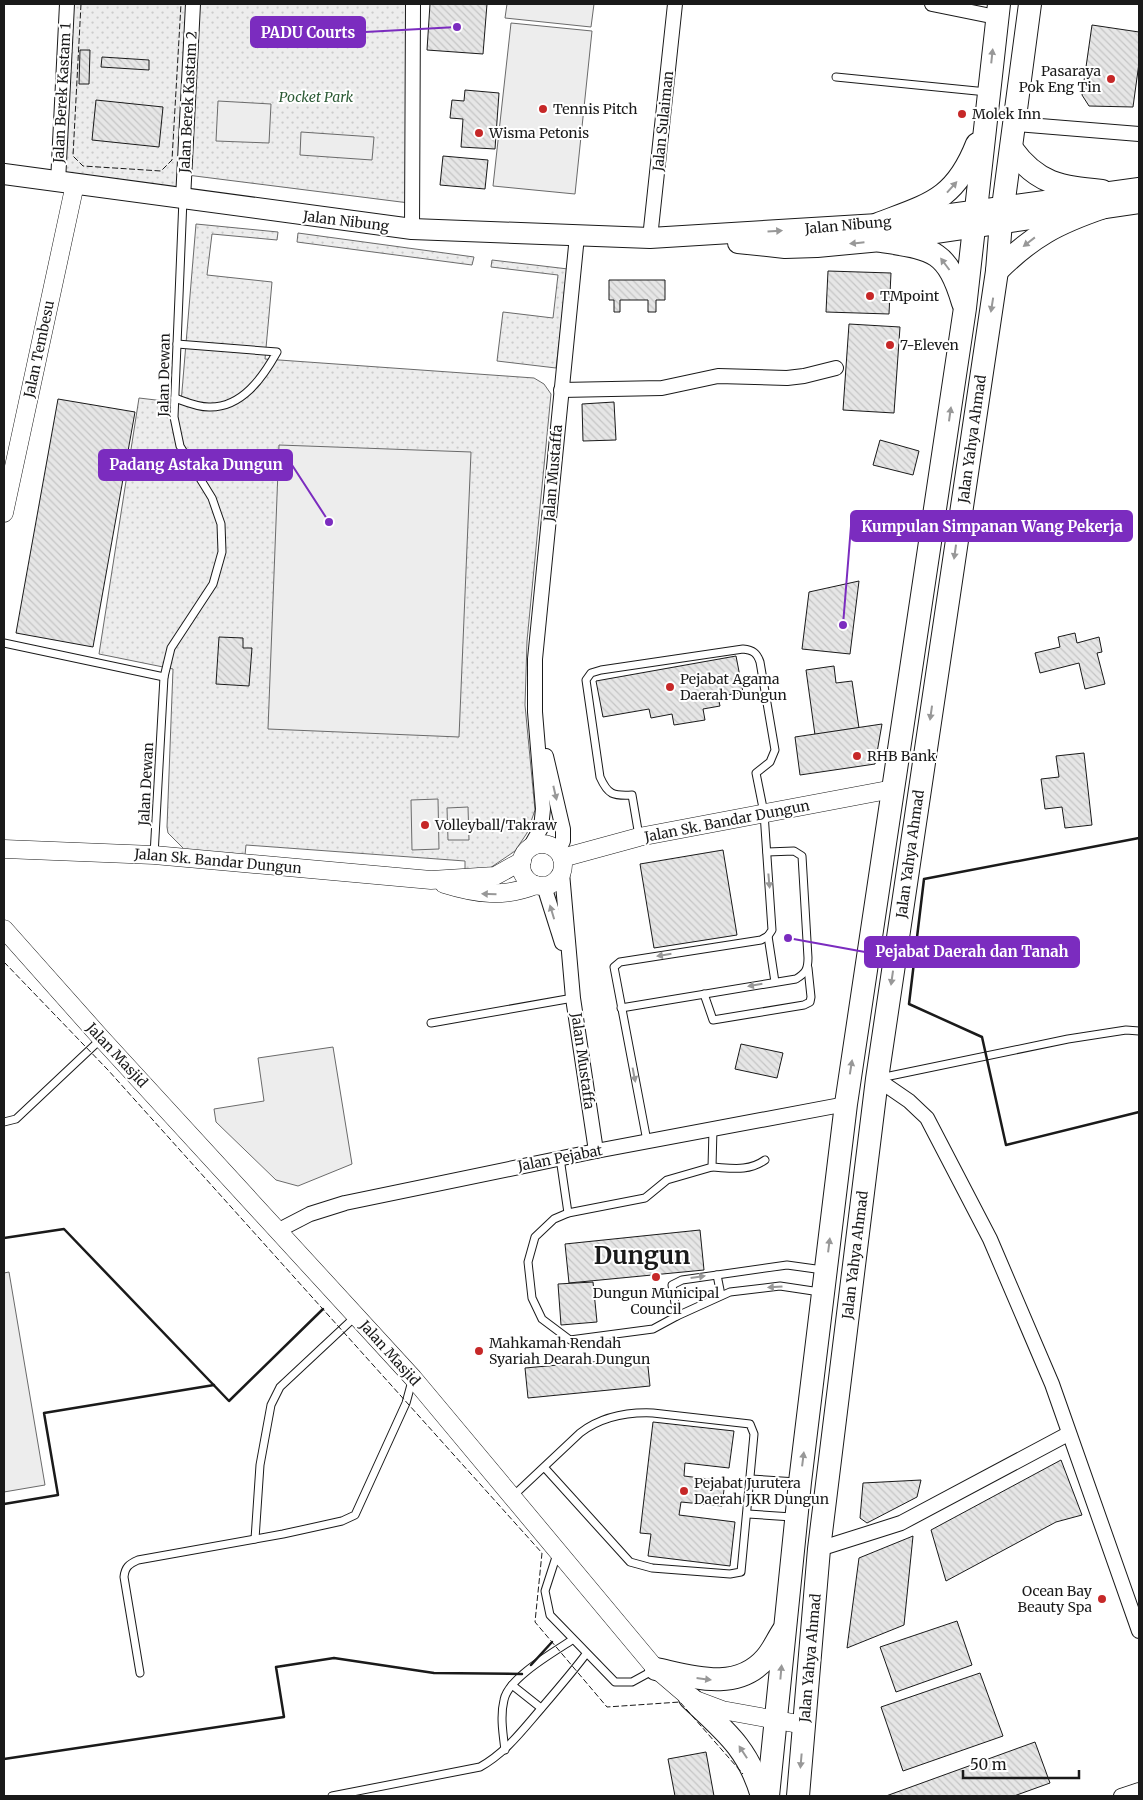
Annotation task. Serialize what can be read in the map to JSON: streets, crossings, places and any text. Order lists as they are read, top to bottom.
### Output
{
  "streets": {
    "main road": ["Jalan Nibung", "Jalan Yahya Ahmad"],
    "street": [
      "Jalan Berek Kastam 1",
      "Jalan Berek Kastam 2",
      "Jalan Sulaiman",
      "Jalan Tembesu",
      "Jalan Mustaffa",
      "Jalan Sk. Bandar Dungun",
      "Jalan Masjid",
      "Jalan Pejabat"
    ],
    "lane": ["Jalan Dewan"]
  },
  "crossings": [
    ["Jalan Berek Kastam 1", "Jalan Nibung"],
    ["Jalan Berek Kastam 1", "Jalan Tembesu"],
    ["Jalan Berek Kastam 2", "Jalan Nibung"],
    ["Jalan Berek Kastam 2", "Jalan Dewan"],
    ["Jalan Sulaiman", "Jalan Nibung"],
    ["Jalan Nibung", "Jalan Tembesu"],
    ["Jalan Nibung", "Jalan Dewan"],
    ["Jalan Nibung", "Jalan Yahya Ahmad"],
    ["Jalan Nibung", "Jalan Mustaffa"],
    ["Jalan Dewan", "Jalan Sk. Bandar Dungun"],
    ["Jalan Yahya Ahmad", "Jalan Sk. Bandar Dungun"],
    ["Jalan Yahya Ahmad", "Jalan Masjid"],
    ["Jalan Yahya Ahmad", "Jalan Pejabat"],
    ["Jalan Mustaffa", "Jalan Sk. Bandar Dungun"],
    ["Jalan Mustaffa", "Jalan Pejabat"],
    ["Jalan Masjid", "Jalan Pejabat"]
  ],
  "districts": ["Dungun"],
  "parks": ["Pocket Park"],
  "places": [
    "PADU Courts",
    "Pasaraya Pok Eng Tin",
    "Tennis Pitch",
    "Molek Inn",
    "Wisma Petonis",
    "TMpoint",
    "7-Eleven",
    "Padang Astaka Dungun",
    "Kumpulan Simpanan Wang Pekerja",
    "Pejabat Agama Daerah Dungun",
    "RHB Bank",
    "Volleyball/Takraw",
    "Pejabat Daerah dan Tanah",
    "Dungun Municipal Council",
    "Mahkamah Rendah Syariah Dearah Dungun",
    "Pejabat Jurutera Daerah JKR Dungun",
    "Ocean Bay Beauty Spa"
  ],
  "scale_bar": "50 m"
}
